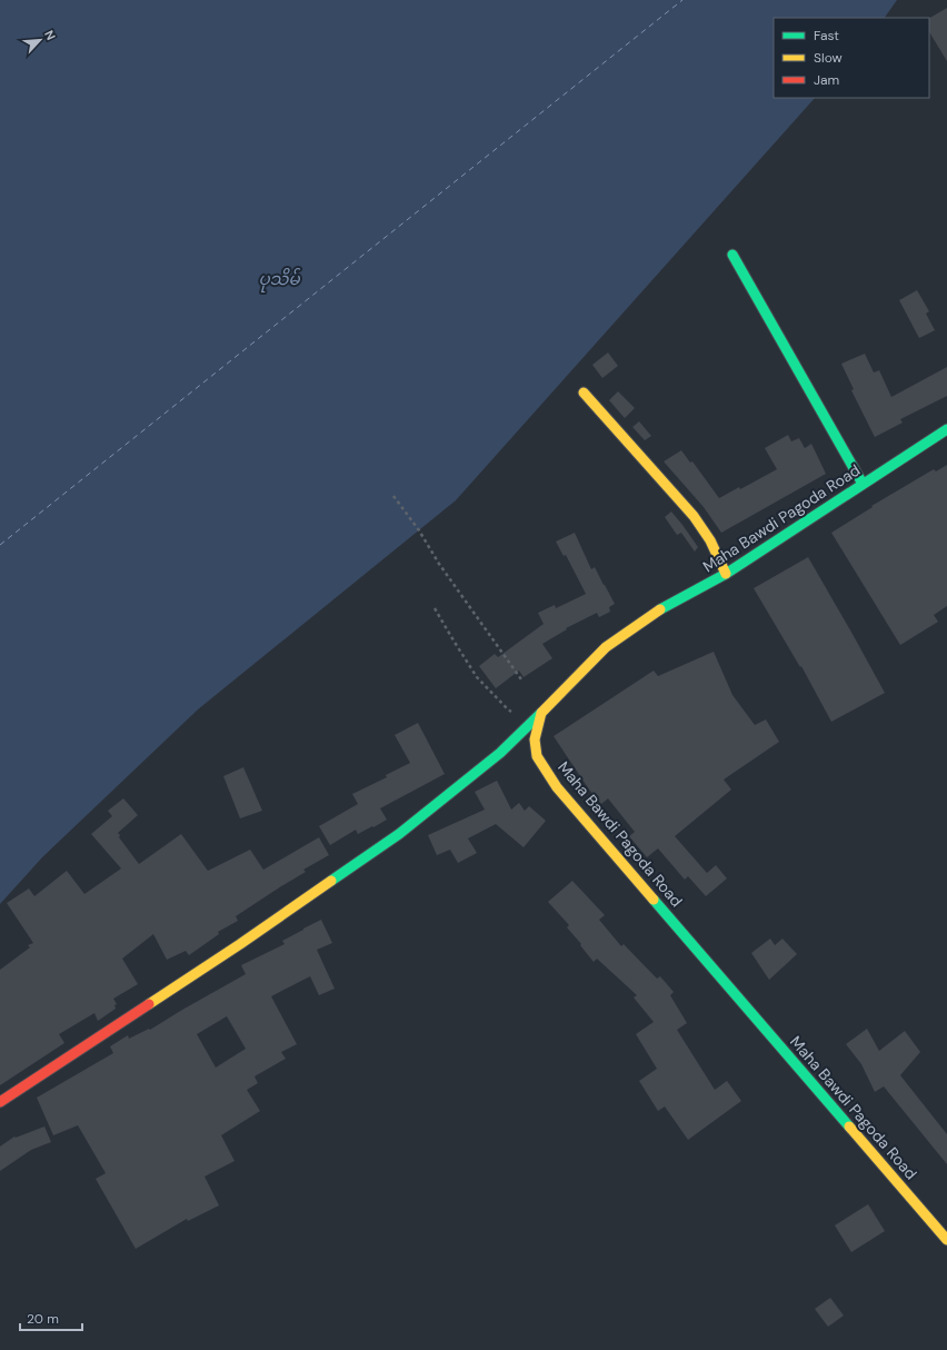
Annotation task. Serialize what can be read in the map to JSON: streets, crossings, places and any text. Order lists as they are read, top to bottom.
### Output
{
  "streets": {
    "street": ["Maha Bawdi Pagoda Road"]
  },
  "water": ["ပုသိမ်"],
  "legend": ["Fast", "Slow", "Jam"],
  "scale_bar": "20 m",
  "north": "top right"
}
